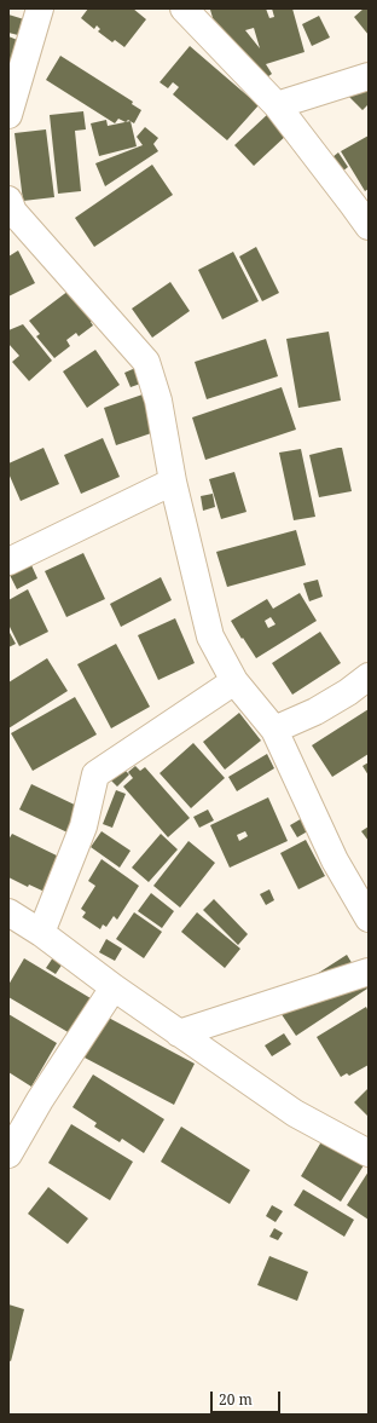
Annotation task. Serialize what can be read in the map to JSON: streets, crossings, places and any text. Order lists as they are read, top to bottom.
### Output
{
  "scale_bar": "20 m"
}
